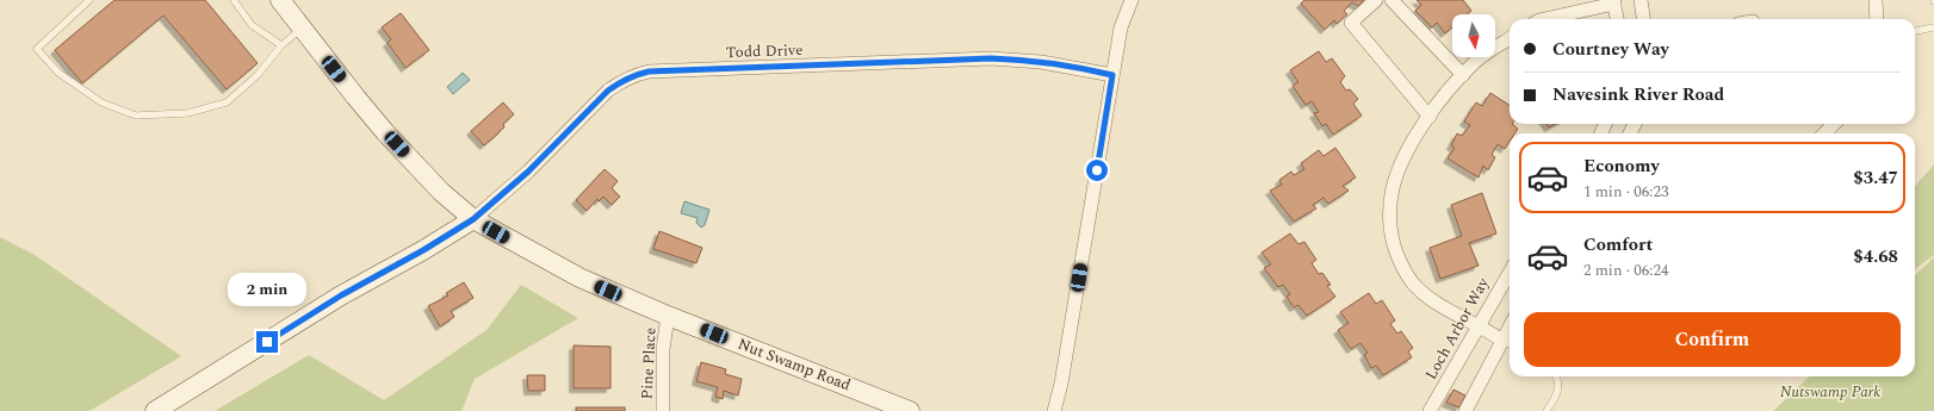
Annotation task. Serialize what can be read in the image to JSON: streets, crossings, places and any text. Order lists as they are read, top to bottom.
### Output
{
  "streets": {
    "main road": ["Nut Swamp Road"],
    "street": ["Todd Drive", "Loch Arbor Way", "Pine Place"]
  },
  "crossings": [
    ["Todd Drive", "Nut Swamp Road"],
    ["Pine Place", "Nut Swamp Road"]
  ],
  "parks": ["Nutswamp Park"],
  "north": "bottom",
  "page": {
    "banner": ["Courtney Way", "Navesink River Road"],
    "list": [
      {
        "name": "Economy",
        "note": "1 min · 06:23",
        "value": "$3.47"
      },
      {
        "name": "Comfort",
        "note": "2 min · 06:24",
        "value": "$4.68"
      }
    ],
    "bubble": "2 min",
    "buttons": "Confirm"
  }
}
